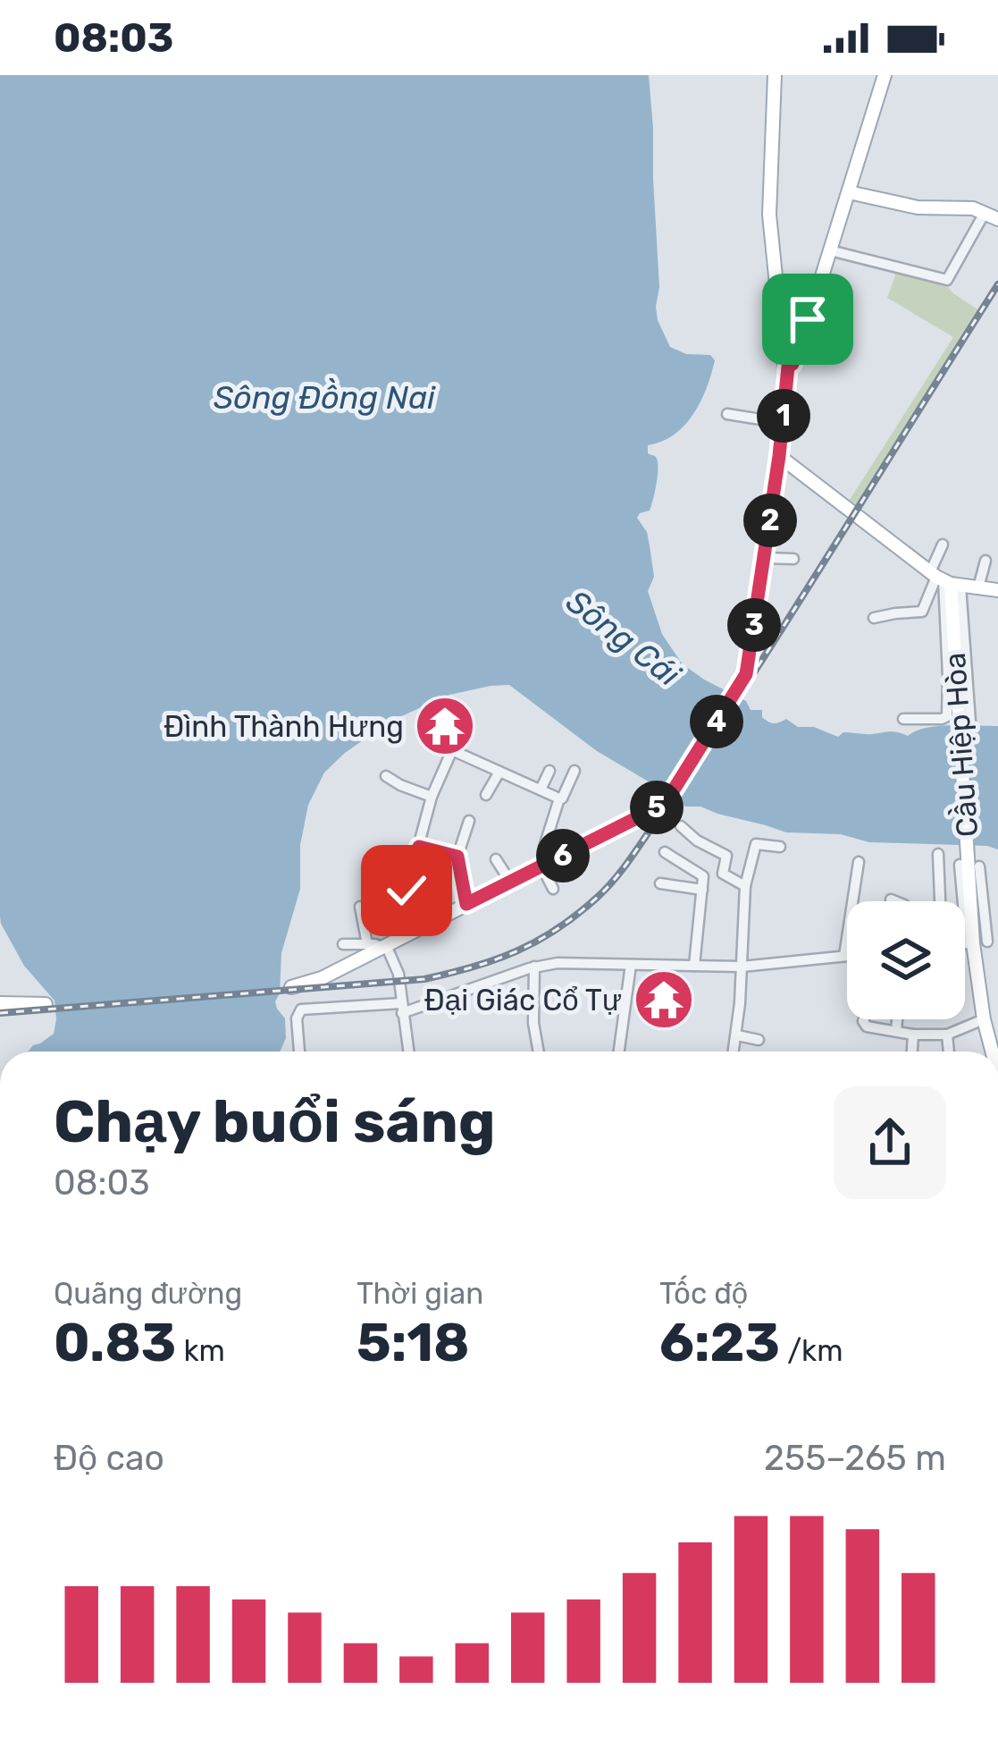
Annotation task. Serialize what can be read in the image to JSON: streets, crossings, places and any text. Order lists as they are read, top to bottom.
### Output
{
  "streets": {
    "main road": ["Cầu Hiệp Hòa"]
  },
  "water": ["Sông Đồng Nai", "Sông Cái"],
  "places": {
    "temple": ["Đình Thành Hưng", "Đại Giác Cổ Tự"]
  },
  "page": {
    "status": "08:03",
    "pins": [
      "1",
      "2",
      "3",
      "4",
      "5",
      "6"
    ],
    "heading": ["Chạy buổi sáng", "08:03"],
    "stats": [
      ["Quãng đường", "0.83 km"],
      ["Thời gian", "5:18"],
      ["Tốc độ", "6:23 /km"]
    ],
    "chart": ["Độ cao", "255–265 m"]
  }
}
